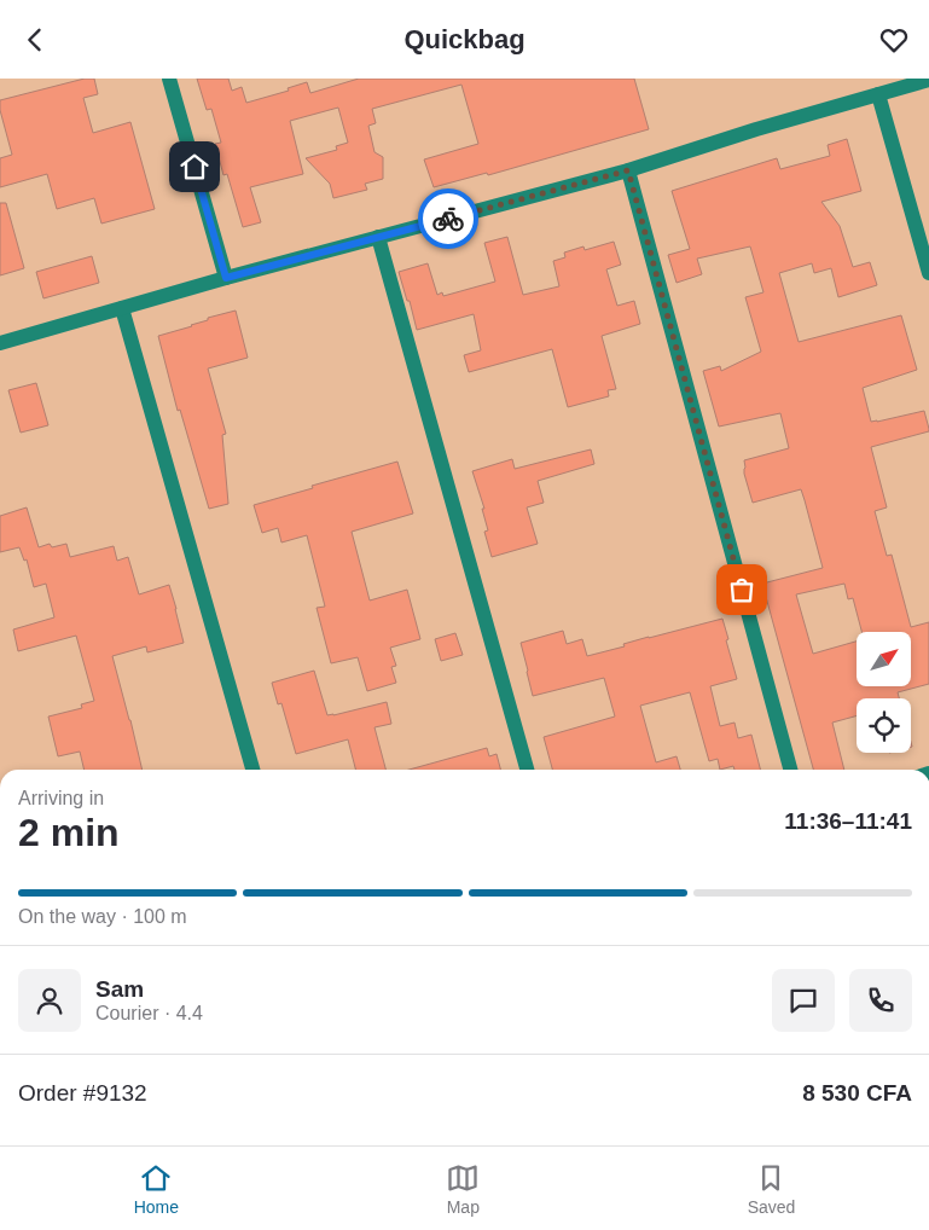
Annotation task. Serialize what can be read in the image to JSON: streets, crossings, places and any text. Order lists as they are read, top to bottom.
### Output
{
  "north": "top right",
  "page": {
    "header": "Quickbag",
    "heading": ["2 min", "Arriving in", "11:36–11:41"],
    "panel": [
      "Sam",
      "Courier · 4.4",
      "Order #9132",
      "8 530 CFA"
    ],
    "bar": "On the way · 100 m",
    "tabs": ["Home", "Map", "Saved"]
  }
}
